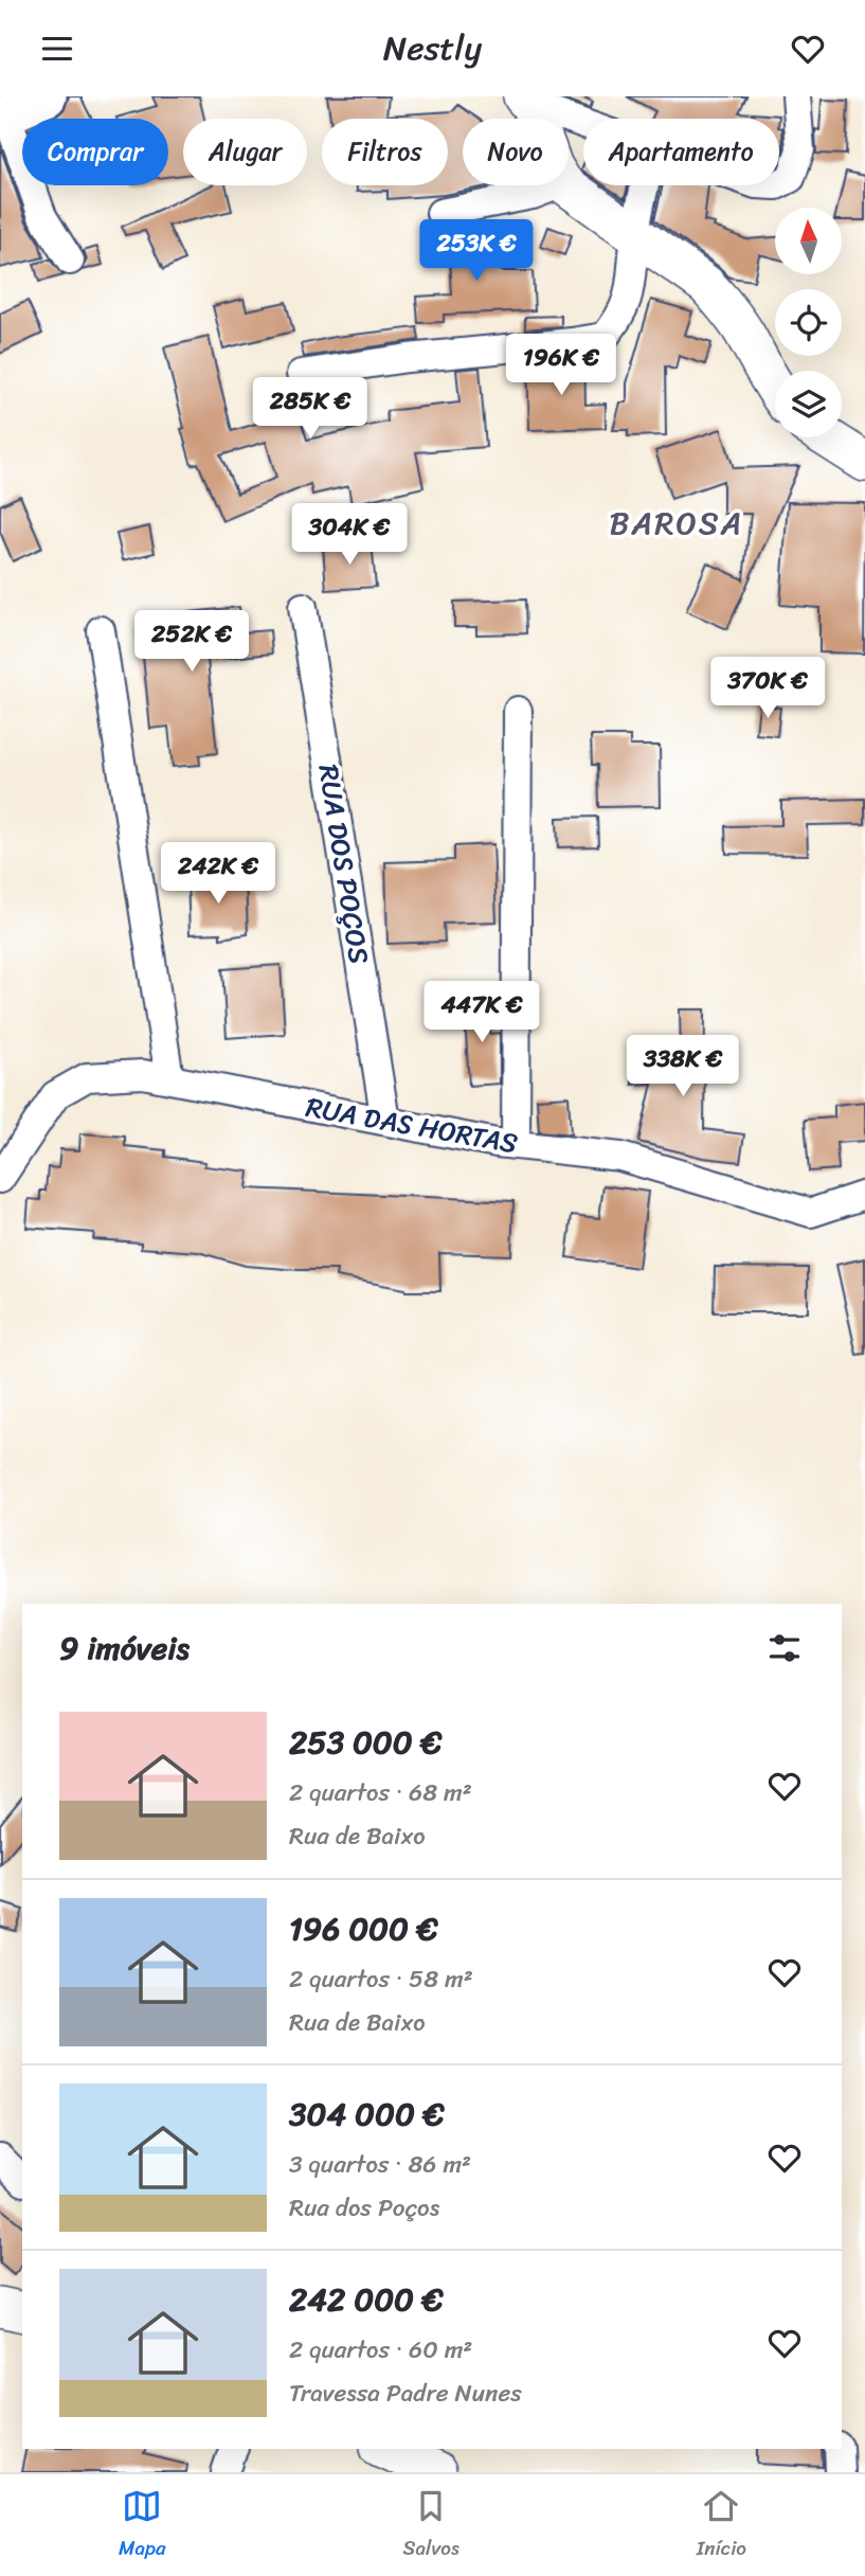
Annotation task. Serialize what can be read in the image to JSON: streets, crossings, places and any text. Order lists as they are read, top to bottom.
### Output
{
  "streets": {
    "street": ["RUA DOS POÇOS", "RUA DAS HORTAS"]
  },
  "crossings": [
    ["RUA DOS POÇOS", "RUA DAS HORTAS"]
  ],
  "districts": ["BAROSA"],
  "north": "top",
  "page": {
    "header": "Nestly",
    "chip": [
      "Comprar",
      "Alugar",
      "Filtros",
      "Novo",
      "Apartamento"
    ],
    "price": [
      "253K €",
      "196K €",
      "285K €",
      "304K €",
      "252K €",
      "370K €",
      "242K €",
      "447K €",
      "338K €"
    ],
    "heading": "9 imóveis",
    "list": [
      {
        "name": "253 000 €",
        "note": "2 quartos · 68 m² · Rua de Baixo"
      },
      {
        "name": "196 000 €",
        "note": "2 quartos · 58 m² · Rua de Baixo"
      },
      {
        "name": "304 000 €",
        "note": "3 quartos · 86 m² · Rua dos Poços"
      },
      {
        "name": "242 000 €",
        "note": "2 quartos · 60 m² · Travessa Padre Nunes"
      }
    ],
    "tabs": ["Mapa", "Salvos", "Início"]
  }
}
